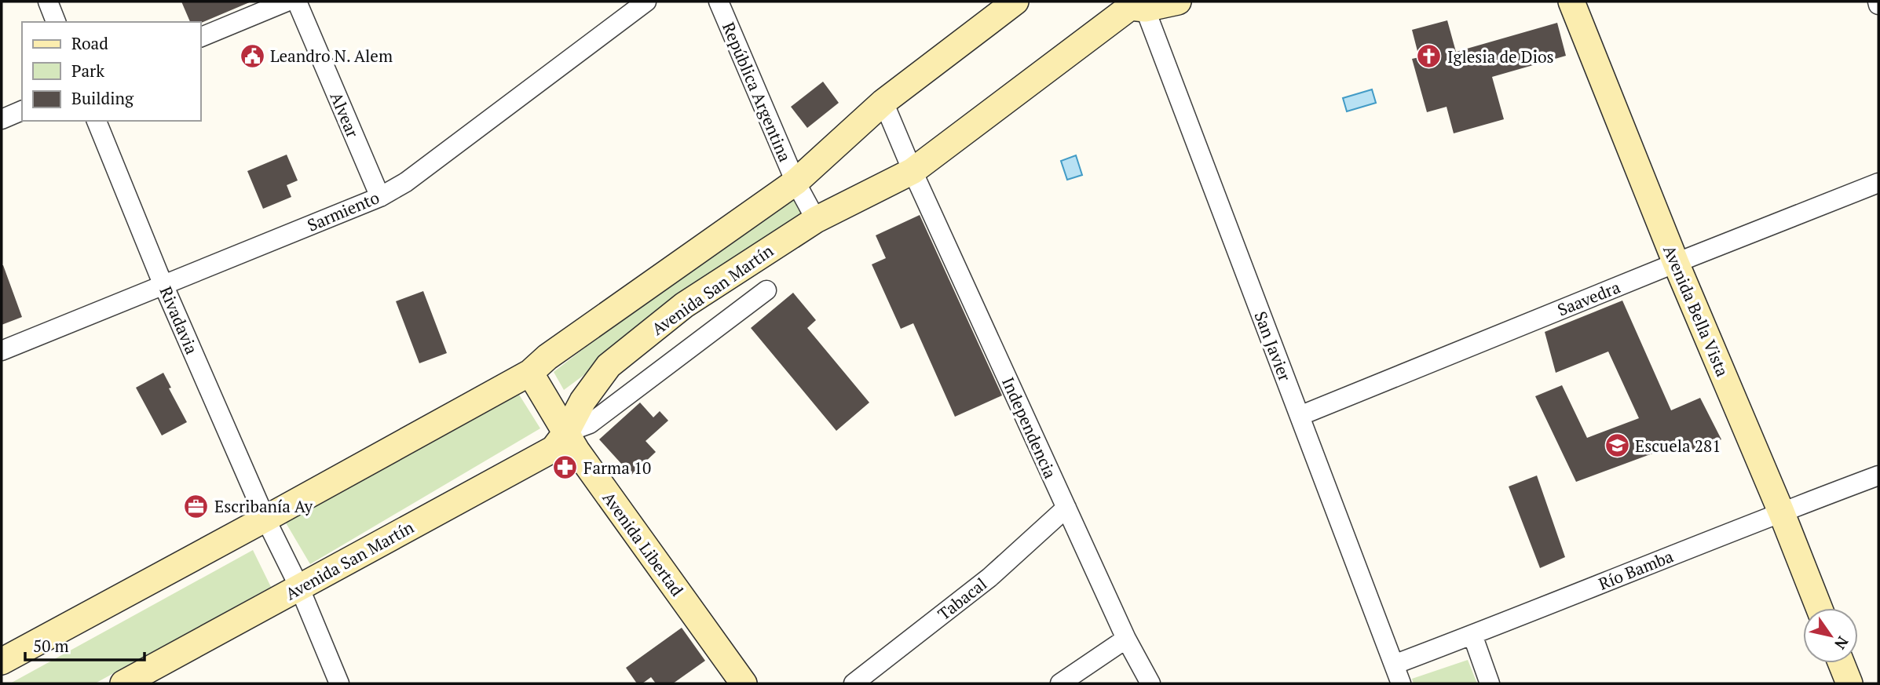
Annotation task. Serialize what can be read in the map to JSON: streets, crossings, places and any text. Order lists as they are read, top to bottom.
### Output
{
  "streets": {
    "main road": ["Avenida San Martín", "Avenida Bella Vista", "Avenida Libertad"],
    "street": [
      "República Argentina",
      "Alvear",
      "Sarmiento",
      "Saavedra",
      "Rivadavia",
      "San Javier",
      "Independencia",
      "Río Bamba",
      "Tabacal"
    ]
  },
  "crossings": [
    ["República Argentina", "Avenida San Martín"],
    ["Alvear", "Sarmiento"],
    ["Sarmiento", "Rivadavia"],
    ["Avenida San Martín", "Rivadavia"],
    ["Avenida San Martín", "San Javier"],
    ["Avenida San Martín", "Independencia"],
    ["Avenida San Martín", "Avenida Libertad"],
    ["Saavedra", "Avenida Bella Vista"],
    ["Saavedra", "San Javier"],
    ["Avenida Bella Vista", "Río Bamba"],
    ["San Javier", "Río Bamba"],
    ["Independencia", "Tabacal"]
  ],
  "places": {
    "public building": ["Leandro N. Alem"],
    "church": ["Iglesia de Dios"],
    "school or university": ["Escuela 281"],
    "pharmacy": ["Farma 10"],
    "office": ["Escribanía Ay"]
  },
  "legend": ["Road", "Park", "Building"],
  "scale_bar": "50 m",
  "north": "bottom right"
}
